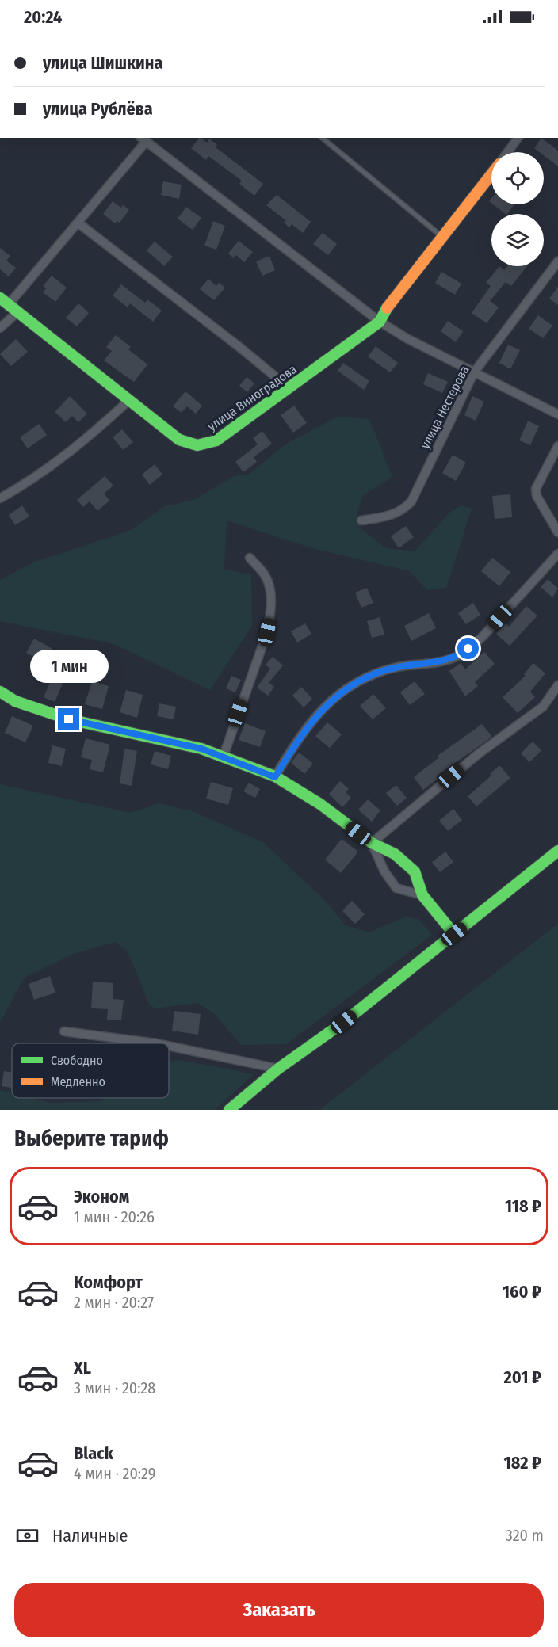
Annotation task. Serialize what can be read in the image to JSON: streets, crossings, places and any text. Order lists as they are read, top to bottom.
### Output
{
  "streets": {
    "street": ["улица Виноградова", "улица Нестерова"]
  },
  "legend": ["Свободно", "Медленно"],
  "page": {
    "status": "20:24",
    "banner": ["улица Шишкина", "улица Рублёва"],
    "bubble": "1 мин",
    "heading": "Выберите тариф",
    "list": [
      {
        "name": "Эконом",
        "note": "1 мин · 20:26",
        "value": "118 ₽"
      },
      {
        "name": "Комфорт",
        "note": "2 мин · 20:27",
        "value": "160 ₽"
      },
      {
        "name": "XL",
        "note": "3 мин · 20:28",
        "value": "201 ₽"
      },
      {
        "name": "Black",
        "note": "4 мин · 20:29",
        "value": "182 ₽"
      }
    ],
    "pay": ["Наличные", "320 m"],
    "buttons": "Заказать"
  }
}
